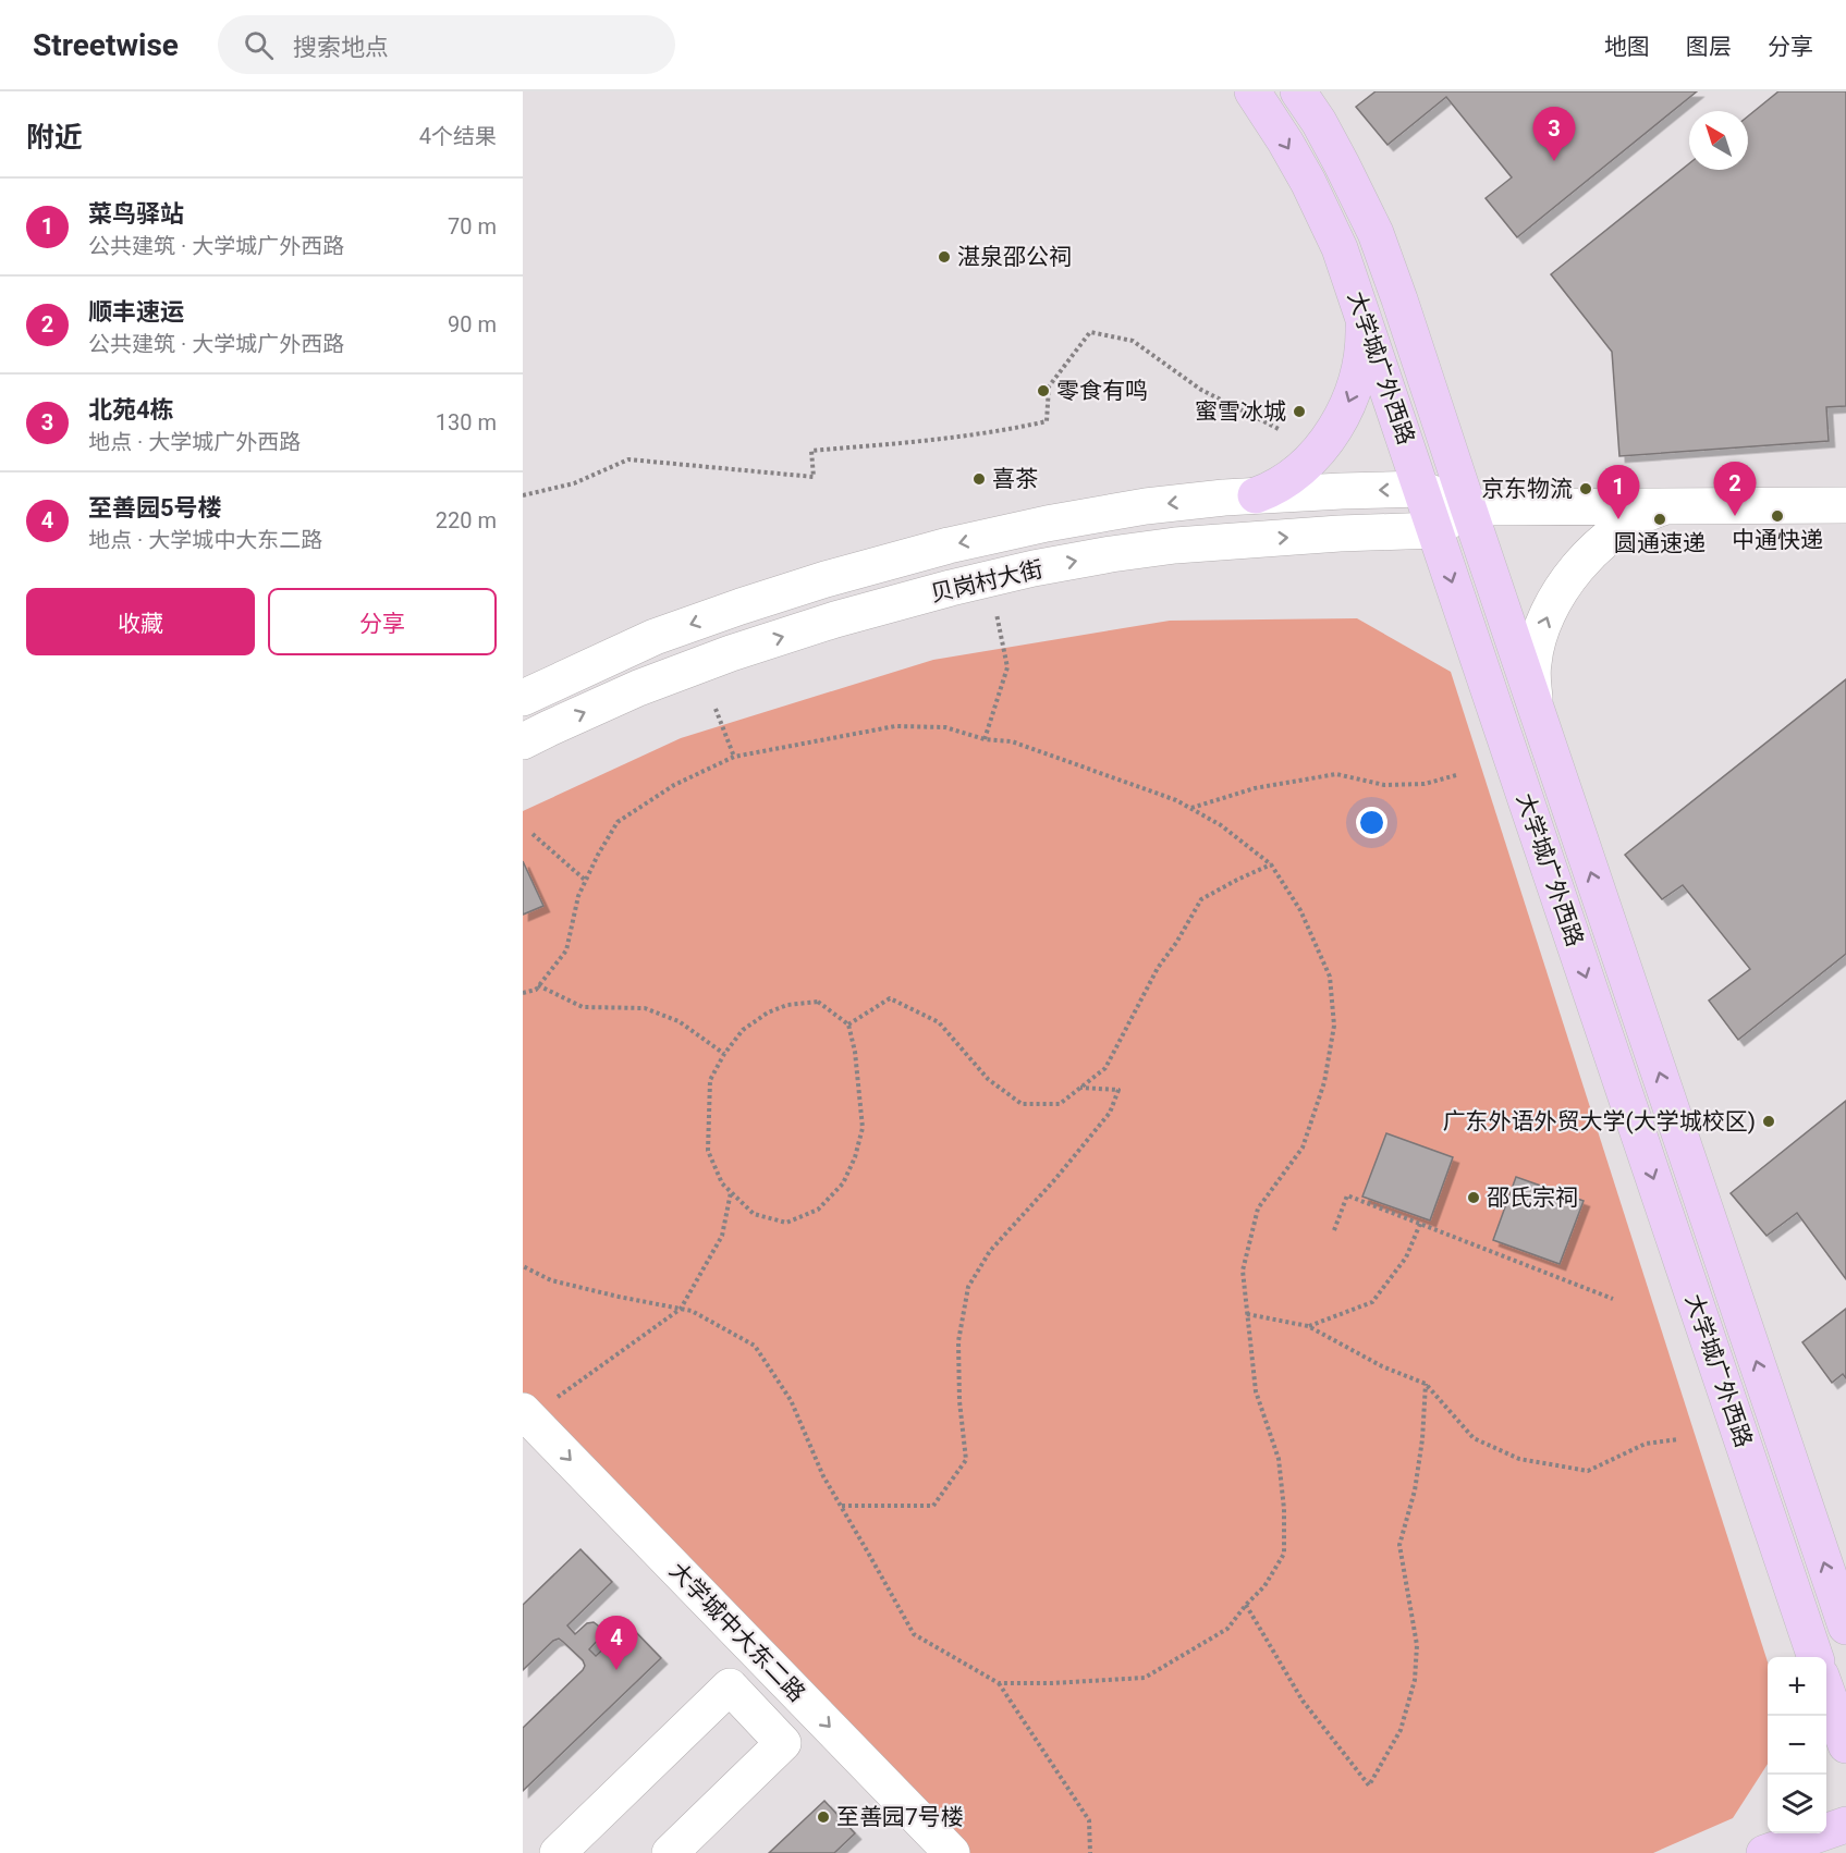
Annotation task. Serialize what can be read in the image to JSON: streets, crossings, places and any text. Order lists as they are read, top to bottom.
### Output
{
  "streets": {
    "main road": ["大学城广外西路"],
    "street": ["贝岗村大街", "大学城中大东二路"]
  },
  "crossings": [
    ["大学城广外西路", "贝岗村大街"]
  ],
  "one_way": ["大学城中大东二路"],
  "places": [
    "湛泉邵公祠",
    "零食有鸣",
    "蜜雪冰城",
    "喜茶",
    "京东物流",
    "中通快递",
    "圆通速递",
    "广东外语外贸大学(大学城校区)",
    "邵氏宗祠",
    "至善园7号楼"
  ],
  "north": "top left",
  "page": {
    "header": "Streetwise",
    "search": "搜索地点",
    "nav": ["地图", "图层", "分享"],
    "heading": ["附近", "4个结果"],
    "pins": [
      "3",
      "2",
      "1",
      "4"
    ],
    "list": [
      {
        "mark": "1",
        "name": "菜鸟驿站",
        "note": "公共建筑 · 大学城广外西路",
        "value": "70 m"
      },
      {
        "mark": "2",
        "name": "顺丰速运",
        "note": "公共建筑 · 大学城广外西路",
        "value": "90 m"
      },
      {
        "mark": "3",
        "name": "北苑4栋",
        "note": "地点 · 大学城广外西路",
        "value": "130 m"
      },
      {
        "mark": "4",
        "name": "至善园5号楼",
        "note": "地点 · 大学城中大东二路",
        "value": "220 m"
      }
    ],
    "buttons": ["收藏", "分享"],
    "map_buttons": ["+", "−"]
  }
}
